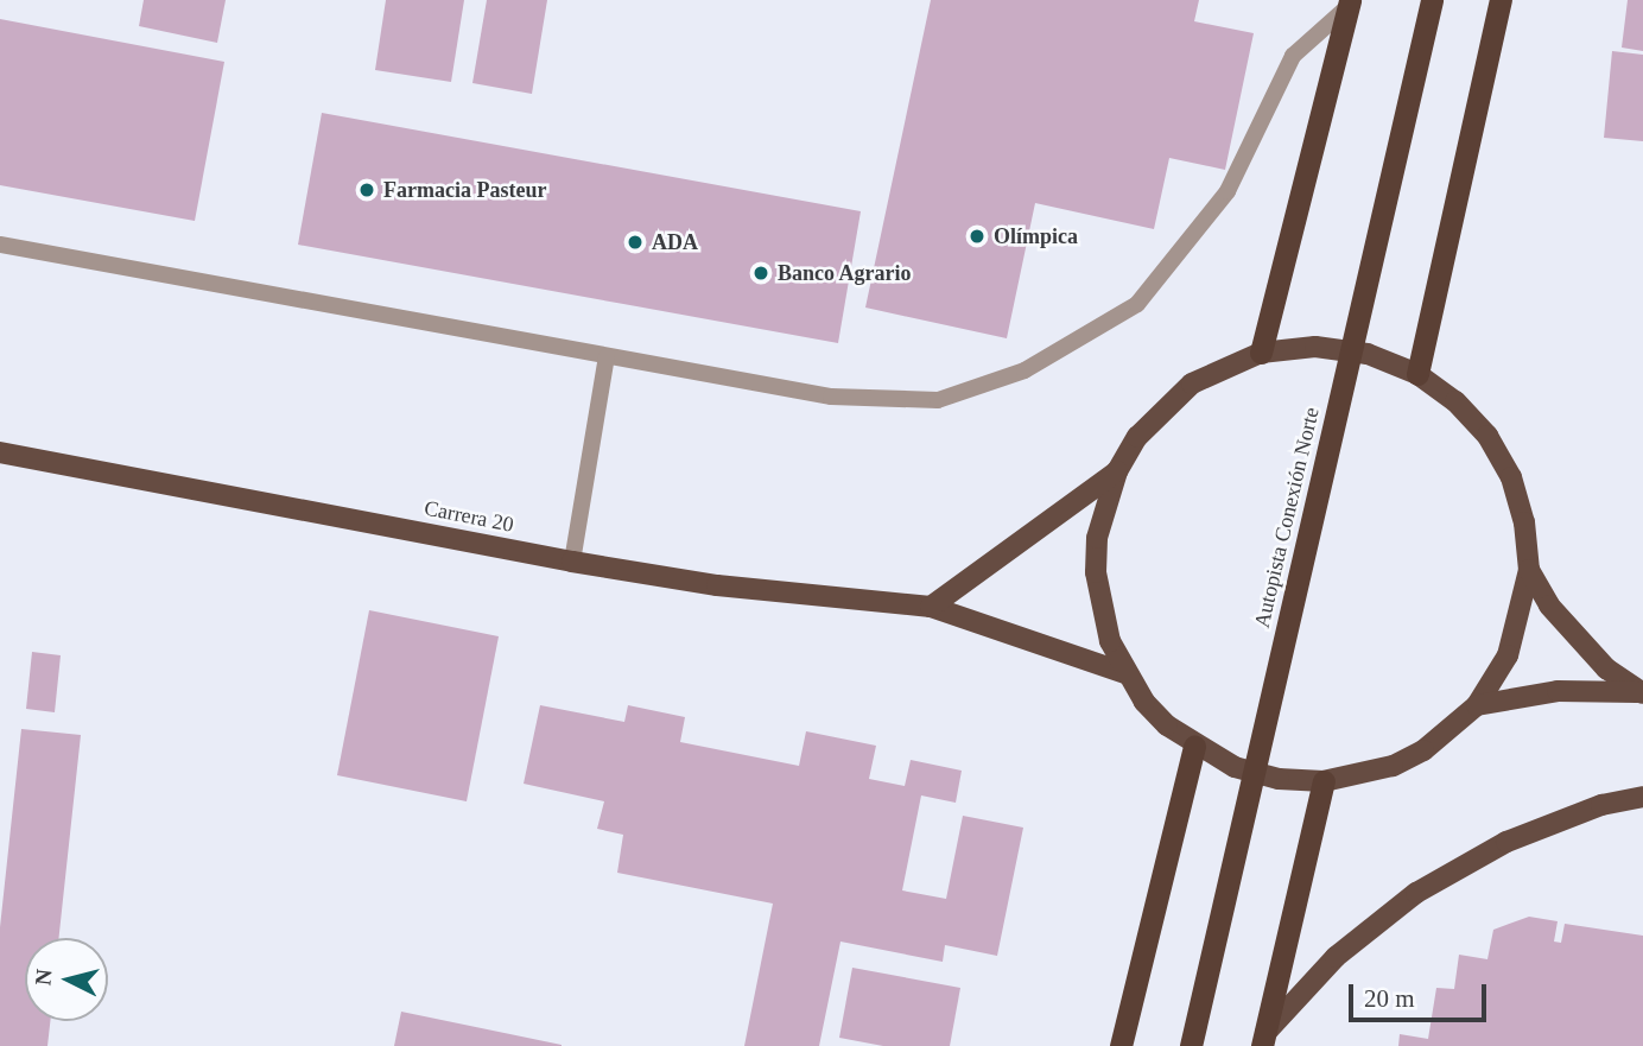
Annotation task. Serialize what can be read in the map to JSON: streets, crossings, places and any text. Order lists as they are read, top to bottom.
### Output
{
  "streets": {
    "highway": ["Autopista Conexión Norte"],
    "main road": ["Carrera 20"]
  },
  "places": [
    "Farmacia Pasteur",
    "Olímpica",
    "ADA",
    "Banco Agrario"
  ],
  "scale_bar": "20 m",
  "north": "left"
}
